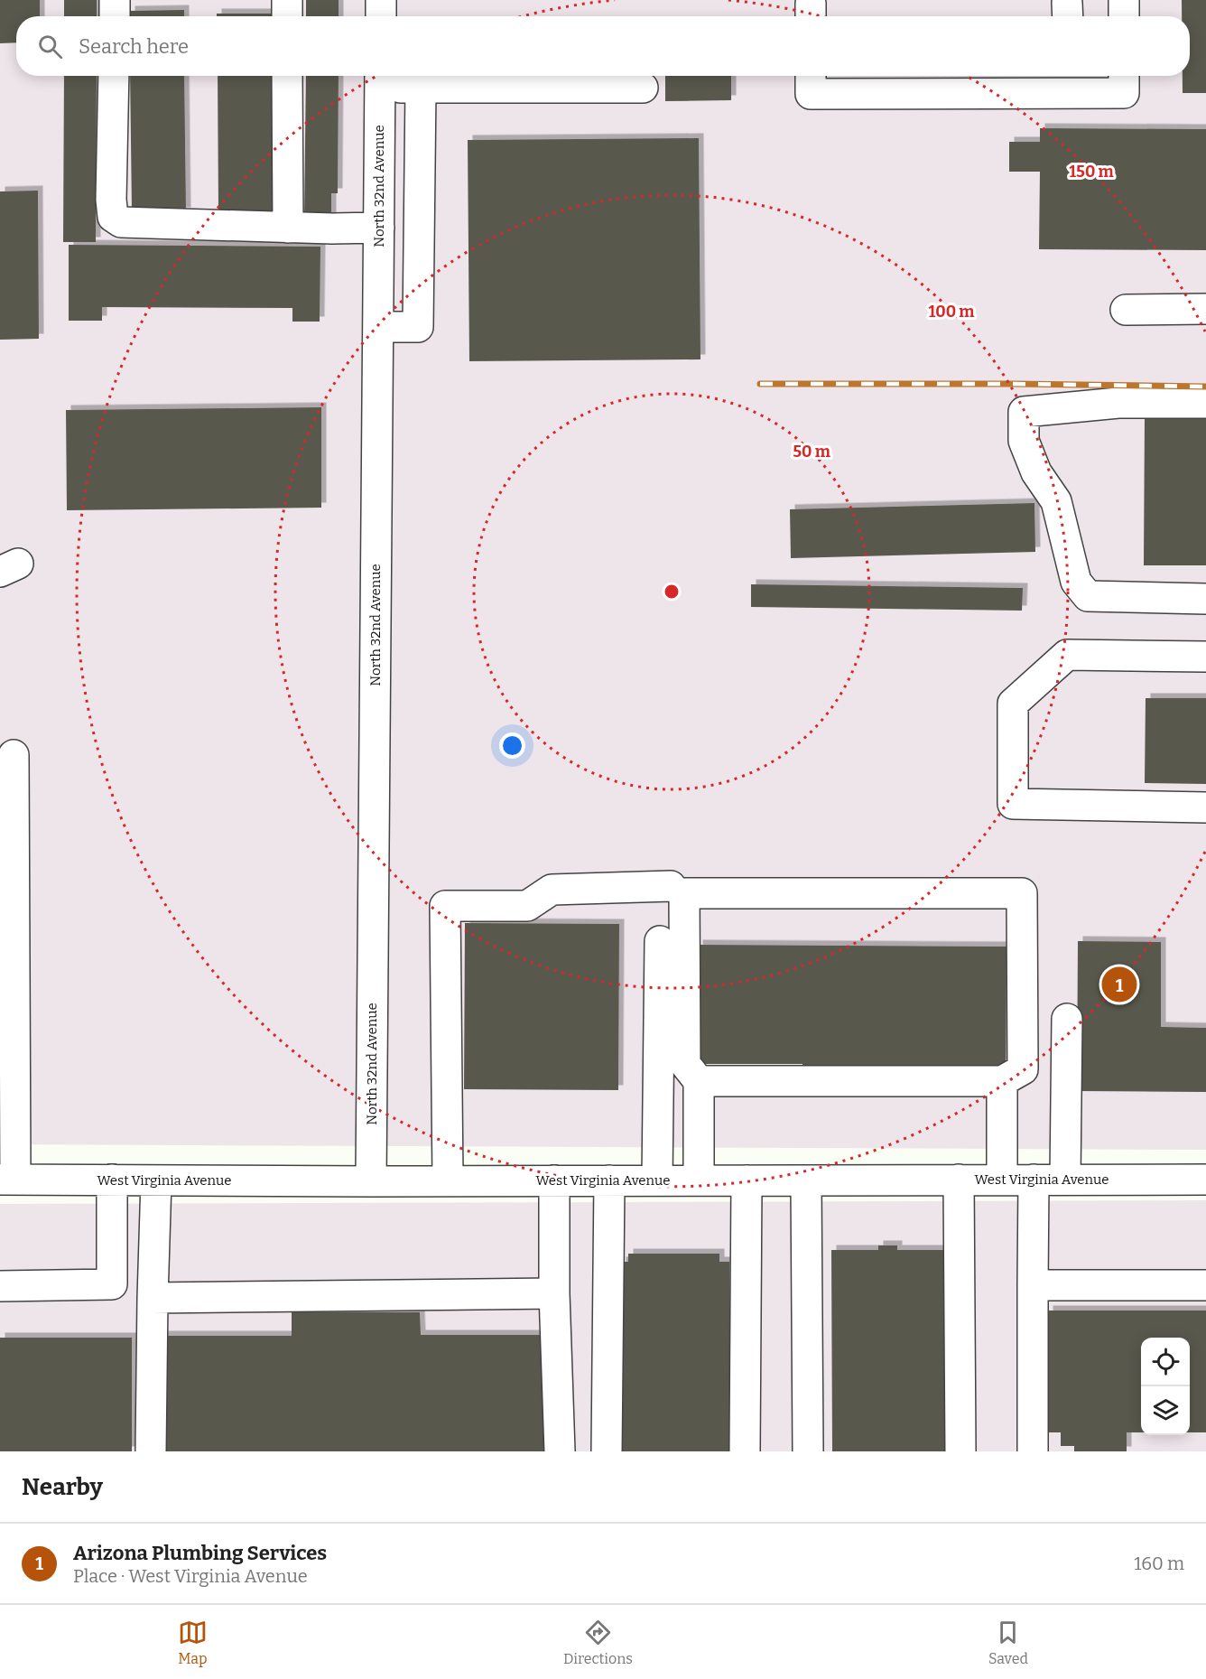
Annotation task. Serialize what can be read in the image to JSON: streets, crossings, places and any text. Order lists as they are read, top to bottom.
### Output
{
  "streets": {
    "street": ["North 32nd Avenue", "West Virginia Avenue"]
  },
  "crossings": [
    ["North 32nd Avenue", "West Virginia Avenue"]
  ],
  "page": {
    "search": "Search here",
    "pins": "1",
    "heading": "Nearby",
    "list": [
      {
        "mark": "1",
        "name": "Arizona Plumbing Services",
        "note": "Place · West Virginia Avenue",
        "value": "160 m"
      }
    ],
    "nav": ["Map", "Directions", "Saved"]
  },
  "rings": ["150 m", "100 m", "50 m"]
}
